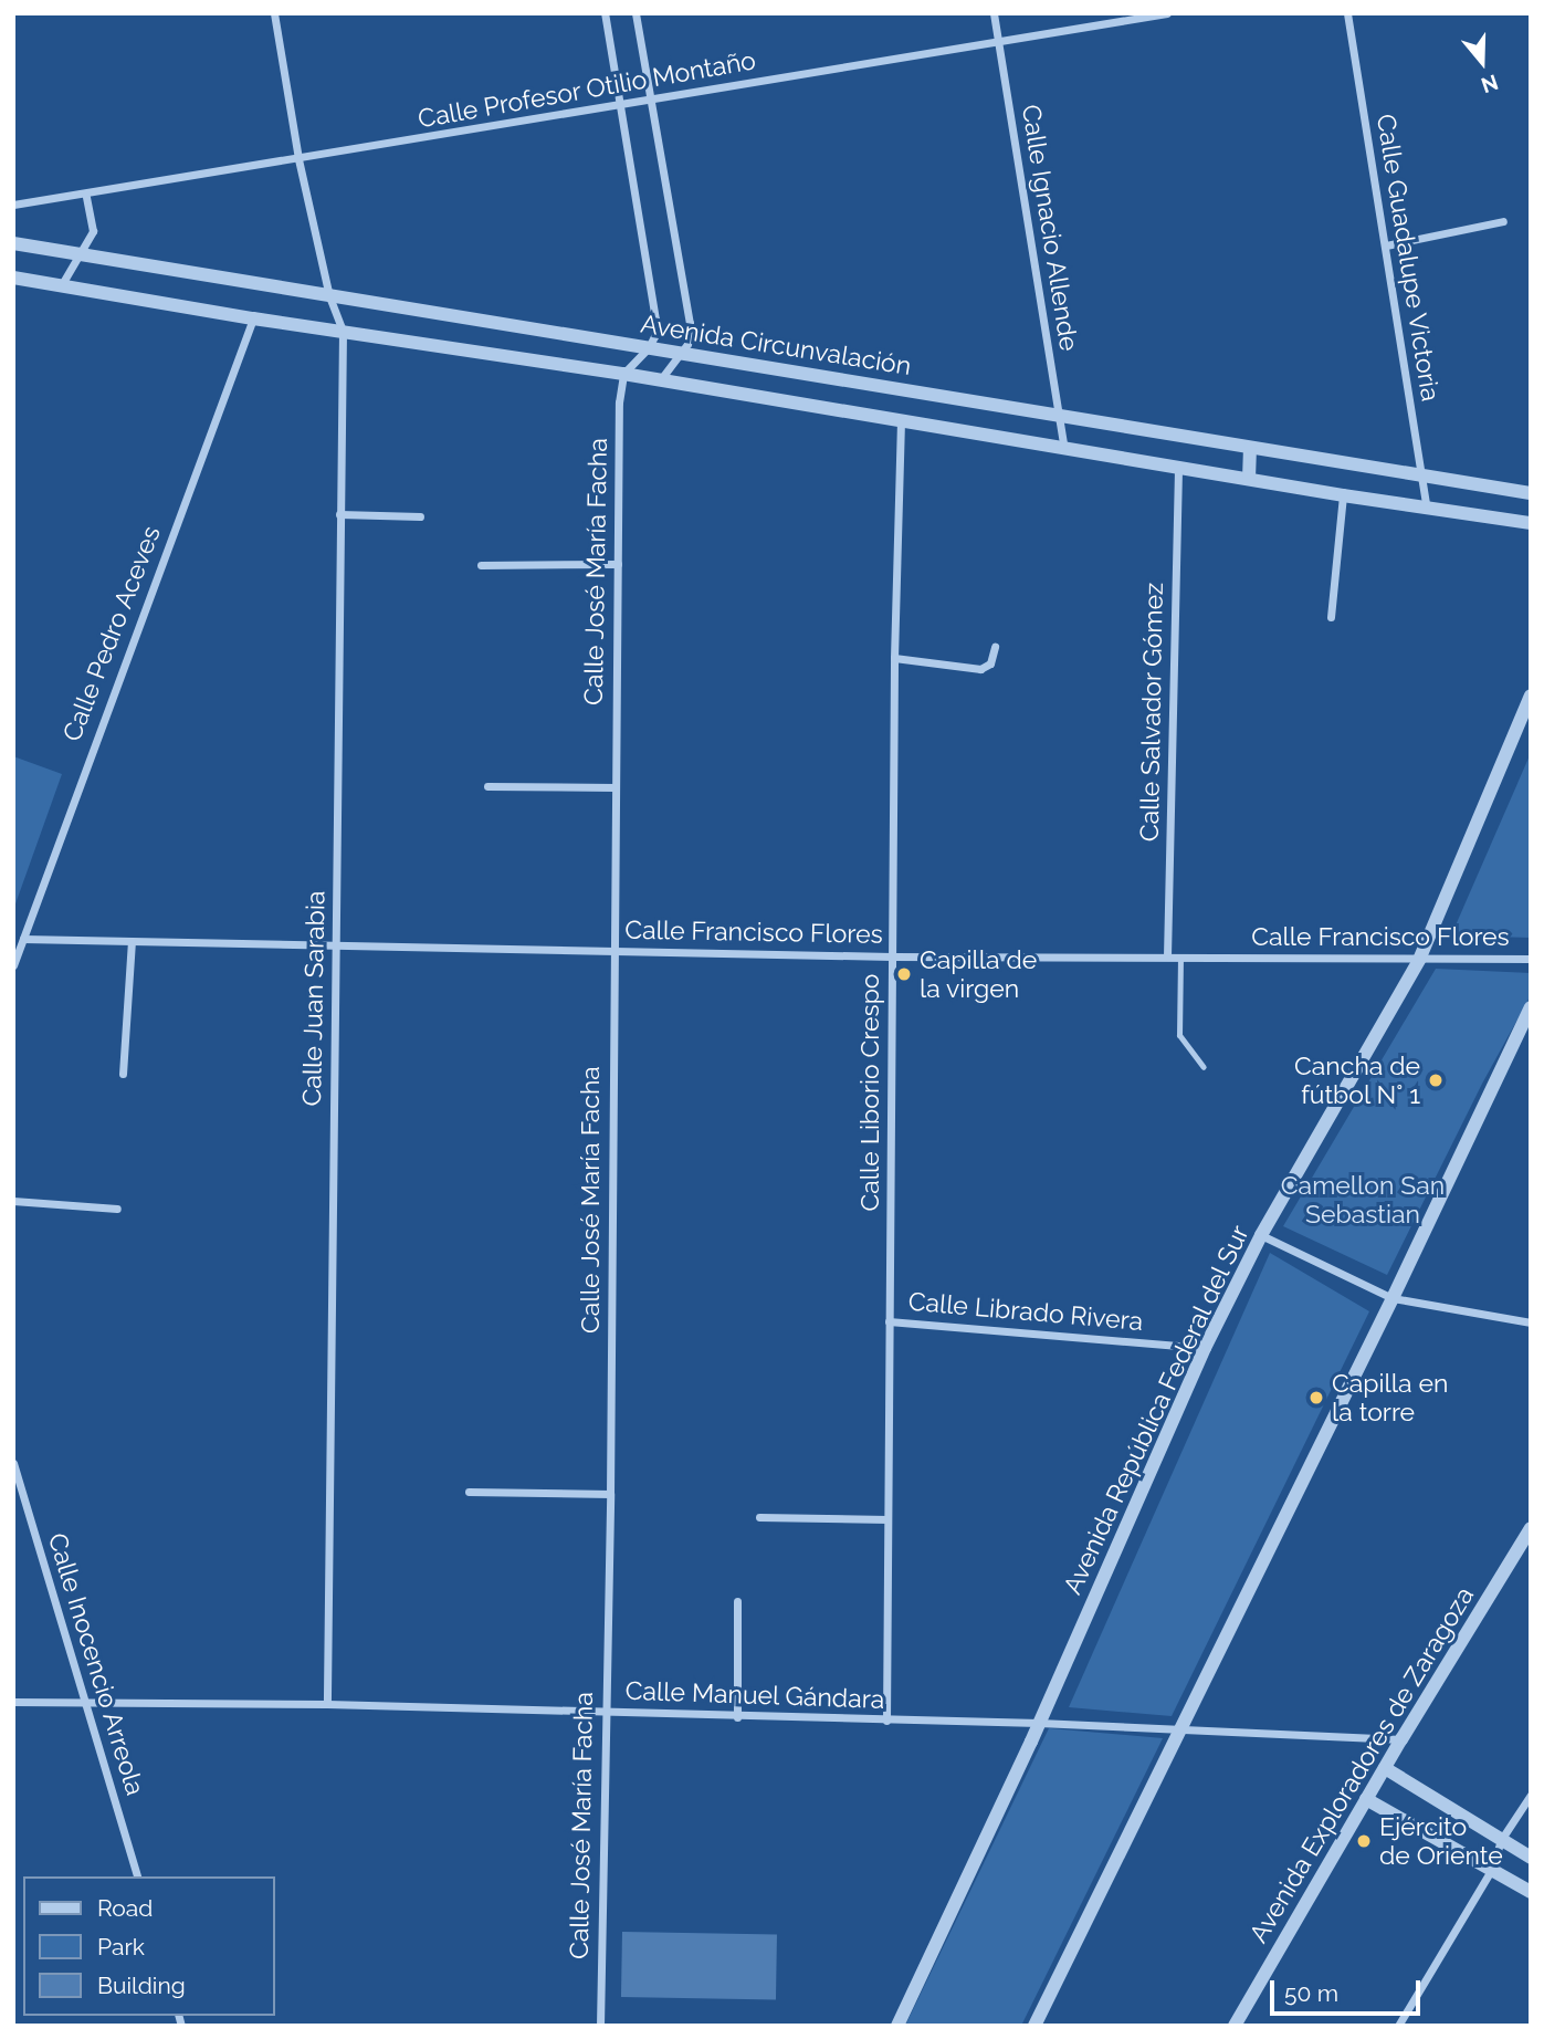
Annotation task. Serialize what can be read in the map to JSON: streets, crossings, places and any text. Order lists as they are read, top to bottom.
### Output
{
  "streets": {
    "street": [
      "Calle Profesor Otilio Montaño",
      "Calle Ignacio Allende",
      "Calle Guadalupe Victoria",
      "Avenida Circunvalación",
      "Calle José María Facha",
      "Calle Pedro Aceves",
      "Calle Salvador Gómez",
      "Calle Francisco Flores",
      "Calle Juan Sarabia",
      "Calle Liborio Crespo",
      "Calle Librado Rivera",
      "Avenida República Federal del Sur",
      "Calle Inocencio Arreola",
      "Calle Manuel Gándara",
      "Avenida Exploradores de Zaragoza"
    ]
  },
  "crossings": [
    ["Calle Profesor Otilio Montaño", "Calle Ignacio Allende"],
    ["Calle Profesor Otilio Montaño", "Calle Juan Sarabia"],
    ["Calle Ignacio Allende", "Avenida Circunvalación"],
    ["Calle Guadalupe Victoria", "Avenida Circunvalación"],
    ["Avenida Circunvalación", "Calle José María Facha"],
    ["Avenida Circunvalación", "Calle Pedro Aceves"],
    ["Avenida Circunvalación", "Calle Salvador Gómez"],
    ["Avenida Circunvalación", "Calle Juan Sarabia"],
    ["Avenida Circunvalación", "Calle Liborio Crespo"],
    ["Calle José María Facha", "Calle Francisco Flores"],
    ["Calle José María Facha", "Calle Manuel Gándara"],
    ["Calle Pedro Aceves", "Calle Francisco Flores"],
    ["Calle Salvador Gómez", "Calle Francisco Flores"],
    ["Calle Francisco Flores", "Calle Juan Sarabia"],
    ["Calle Francisco Flores", "Calle Liborio Crespo"],
    ["Calle Francisco Flores", "Avenida República Federal del Sur"],
    ["Calle Juan Sarabia", "Calle Manuel Gándara"],
    ["Calle Liborio Crespo", "Calle Librado Rivera"],
    ["Calle Liborio Crespo", "Calle Manuel Gándara"],
    ["Calle Librado Rivera", "Avenida República Federal del Sur"],
    ["Avenida República Federal del Sur", "Calle Manuel Gándara"],
    ["Calle Inocencio Arreola", "Calle Manuel Gándara"],
    ["Calle Manuel Gándara", "Avenida Exploradores de Zaragoza"]
  ],
  "parks": ["Camellon San Sebastian"],
  "places": [
    "Capilla de la virgen",
    "Cancha de fútbol N° 1",
    "Capilla en la torre",
    "Ejército de Oriente"
  ],
  "legend": ["Road", "Park", "Building"],
  "scale_bar": "50 m",
  "north": "bottom"
}
